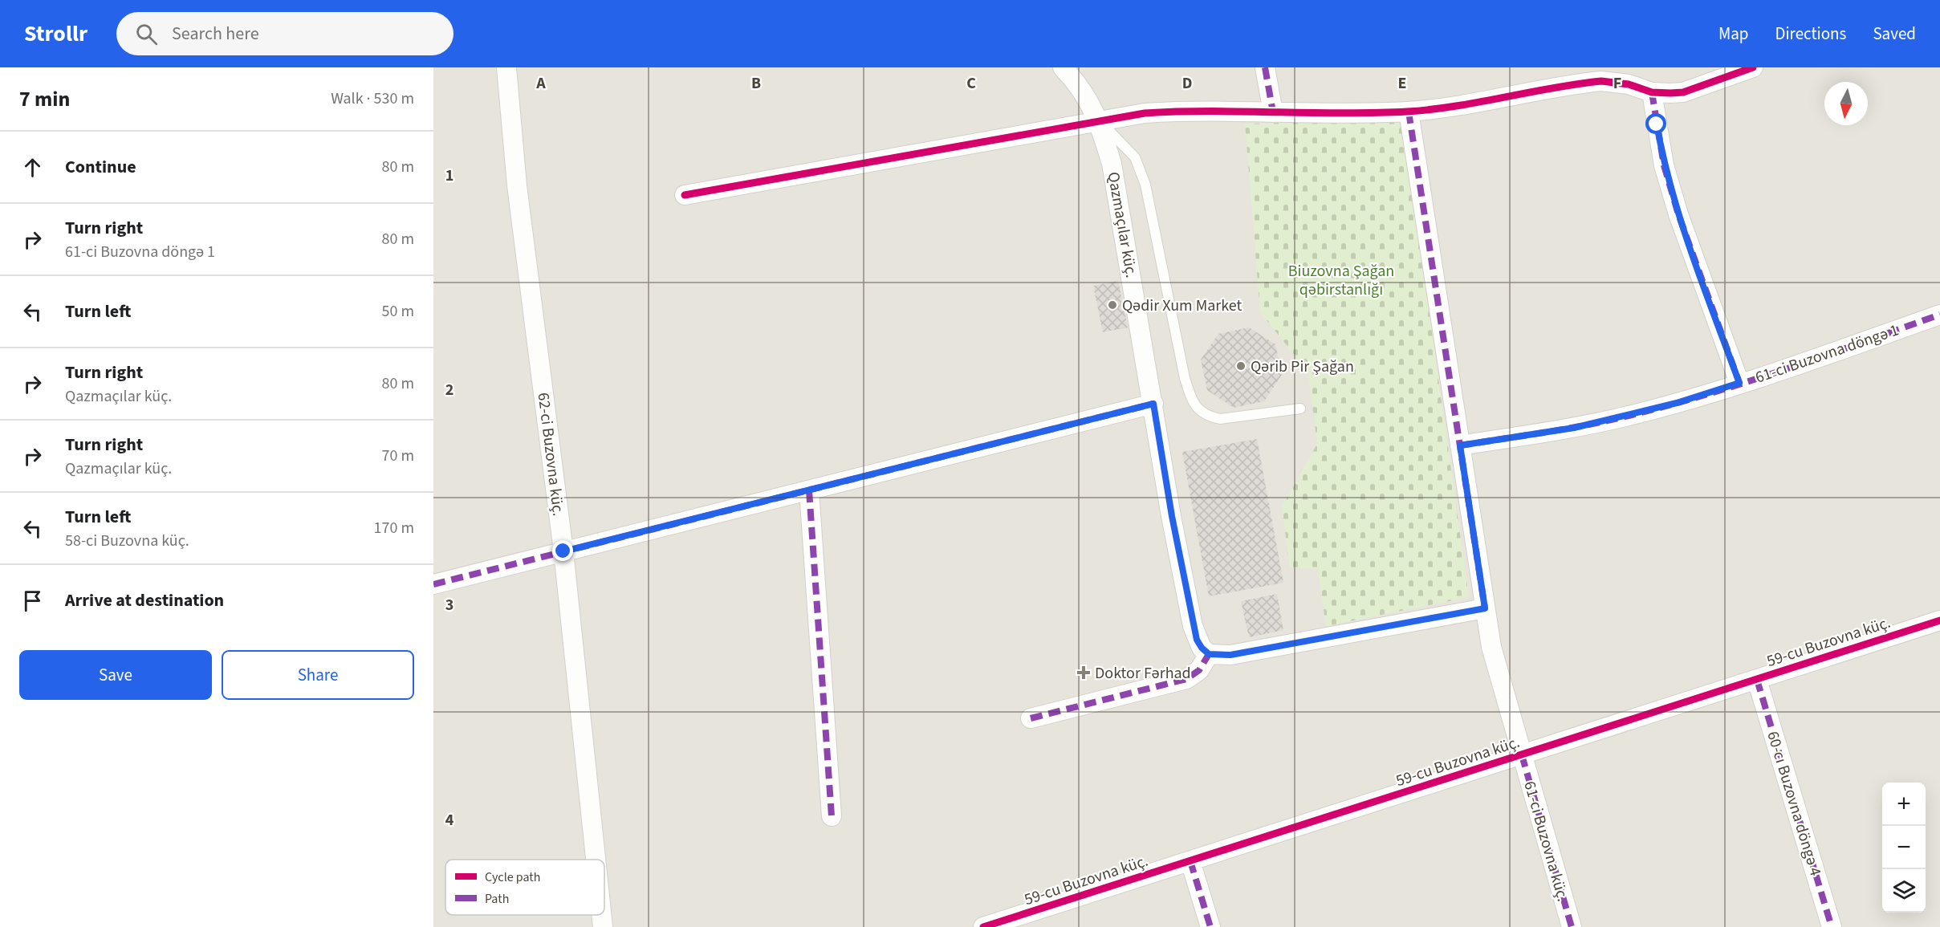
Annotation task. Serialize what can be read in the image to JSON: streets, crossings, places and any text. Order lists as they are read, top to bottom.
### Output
{
  "streets": {
    "street": [
      "Qazmaçılar küç.",
      "61-ci Buzovna döngə 1",
      "62-ci Buzovna küç.",
      "59-cu Buzovna küç.",
      "60-cı Buzovna döngə 4",
      "61-ci Buzovna küç."
    ]
  },
  "crossings": [
    ["61-ci Buzovna döngə 1", "61-ci Buzovna küç."],
    ["59-cu Buzovna küç.", "60-cı Buzovna döngə 4"],
    ["59-cu Buzovna küç.", "61-ci Buzovna küç."]
  ],
  "parks": ["Biuzovna Şağan qəbirstanlığı"],
  "places": {
    "other": ["Qədir Xum Market", "Qərib Pir Şağan"],
    "health": ["Doktor Fərhad"]
  },
  "legend": ["Cycle path", "Path"],
  "north": "bottom",
  "page": {
    "header": "Strollr",
    "search": "Search here",
    "nav": ["Map", "Directions", "Saved"],
    "heading": ["7 min", "Walk · 530 m"],
    "list": [
      ["Continue", "80 m"],
      ["Turn right", "61-ci Buzovna döngə 1", "80 m"],
      ["Turn left", "50 m"],
      ["Turn right", "Qazmaçılar küç.", "80 m"],
      ["Turn right", "Qazmaçılar küç.", "70 m"],
      ["Turn left", "58-ci Buzovna küç.", "170 m"],
      "Arrive at destination"
    ],
    "buttons": ["Save", "Share"],
    "map_buttons": ["+", "−"]
  },
  "grid": {
    "columns": [
      "A",
      "B",
      "C",
      "D",
      "E",
      "F"
    ],
    "rows": [
      "1",
      "2",
      "3",
      "4"
    ]
  }
}
